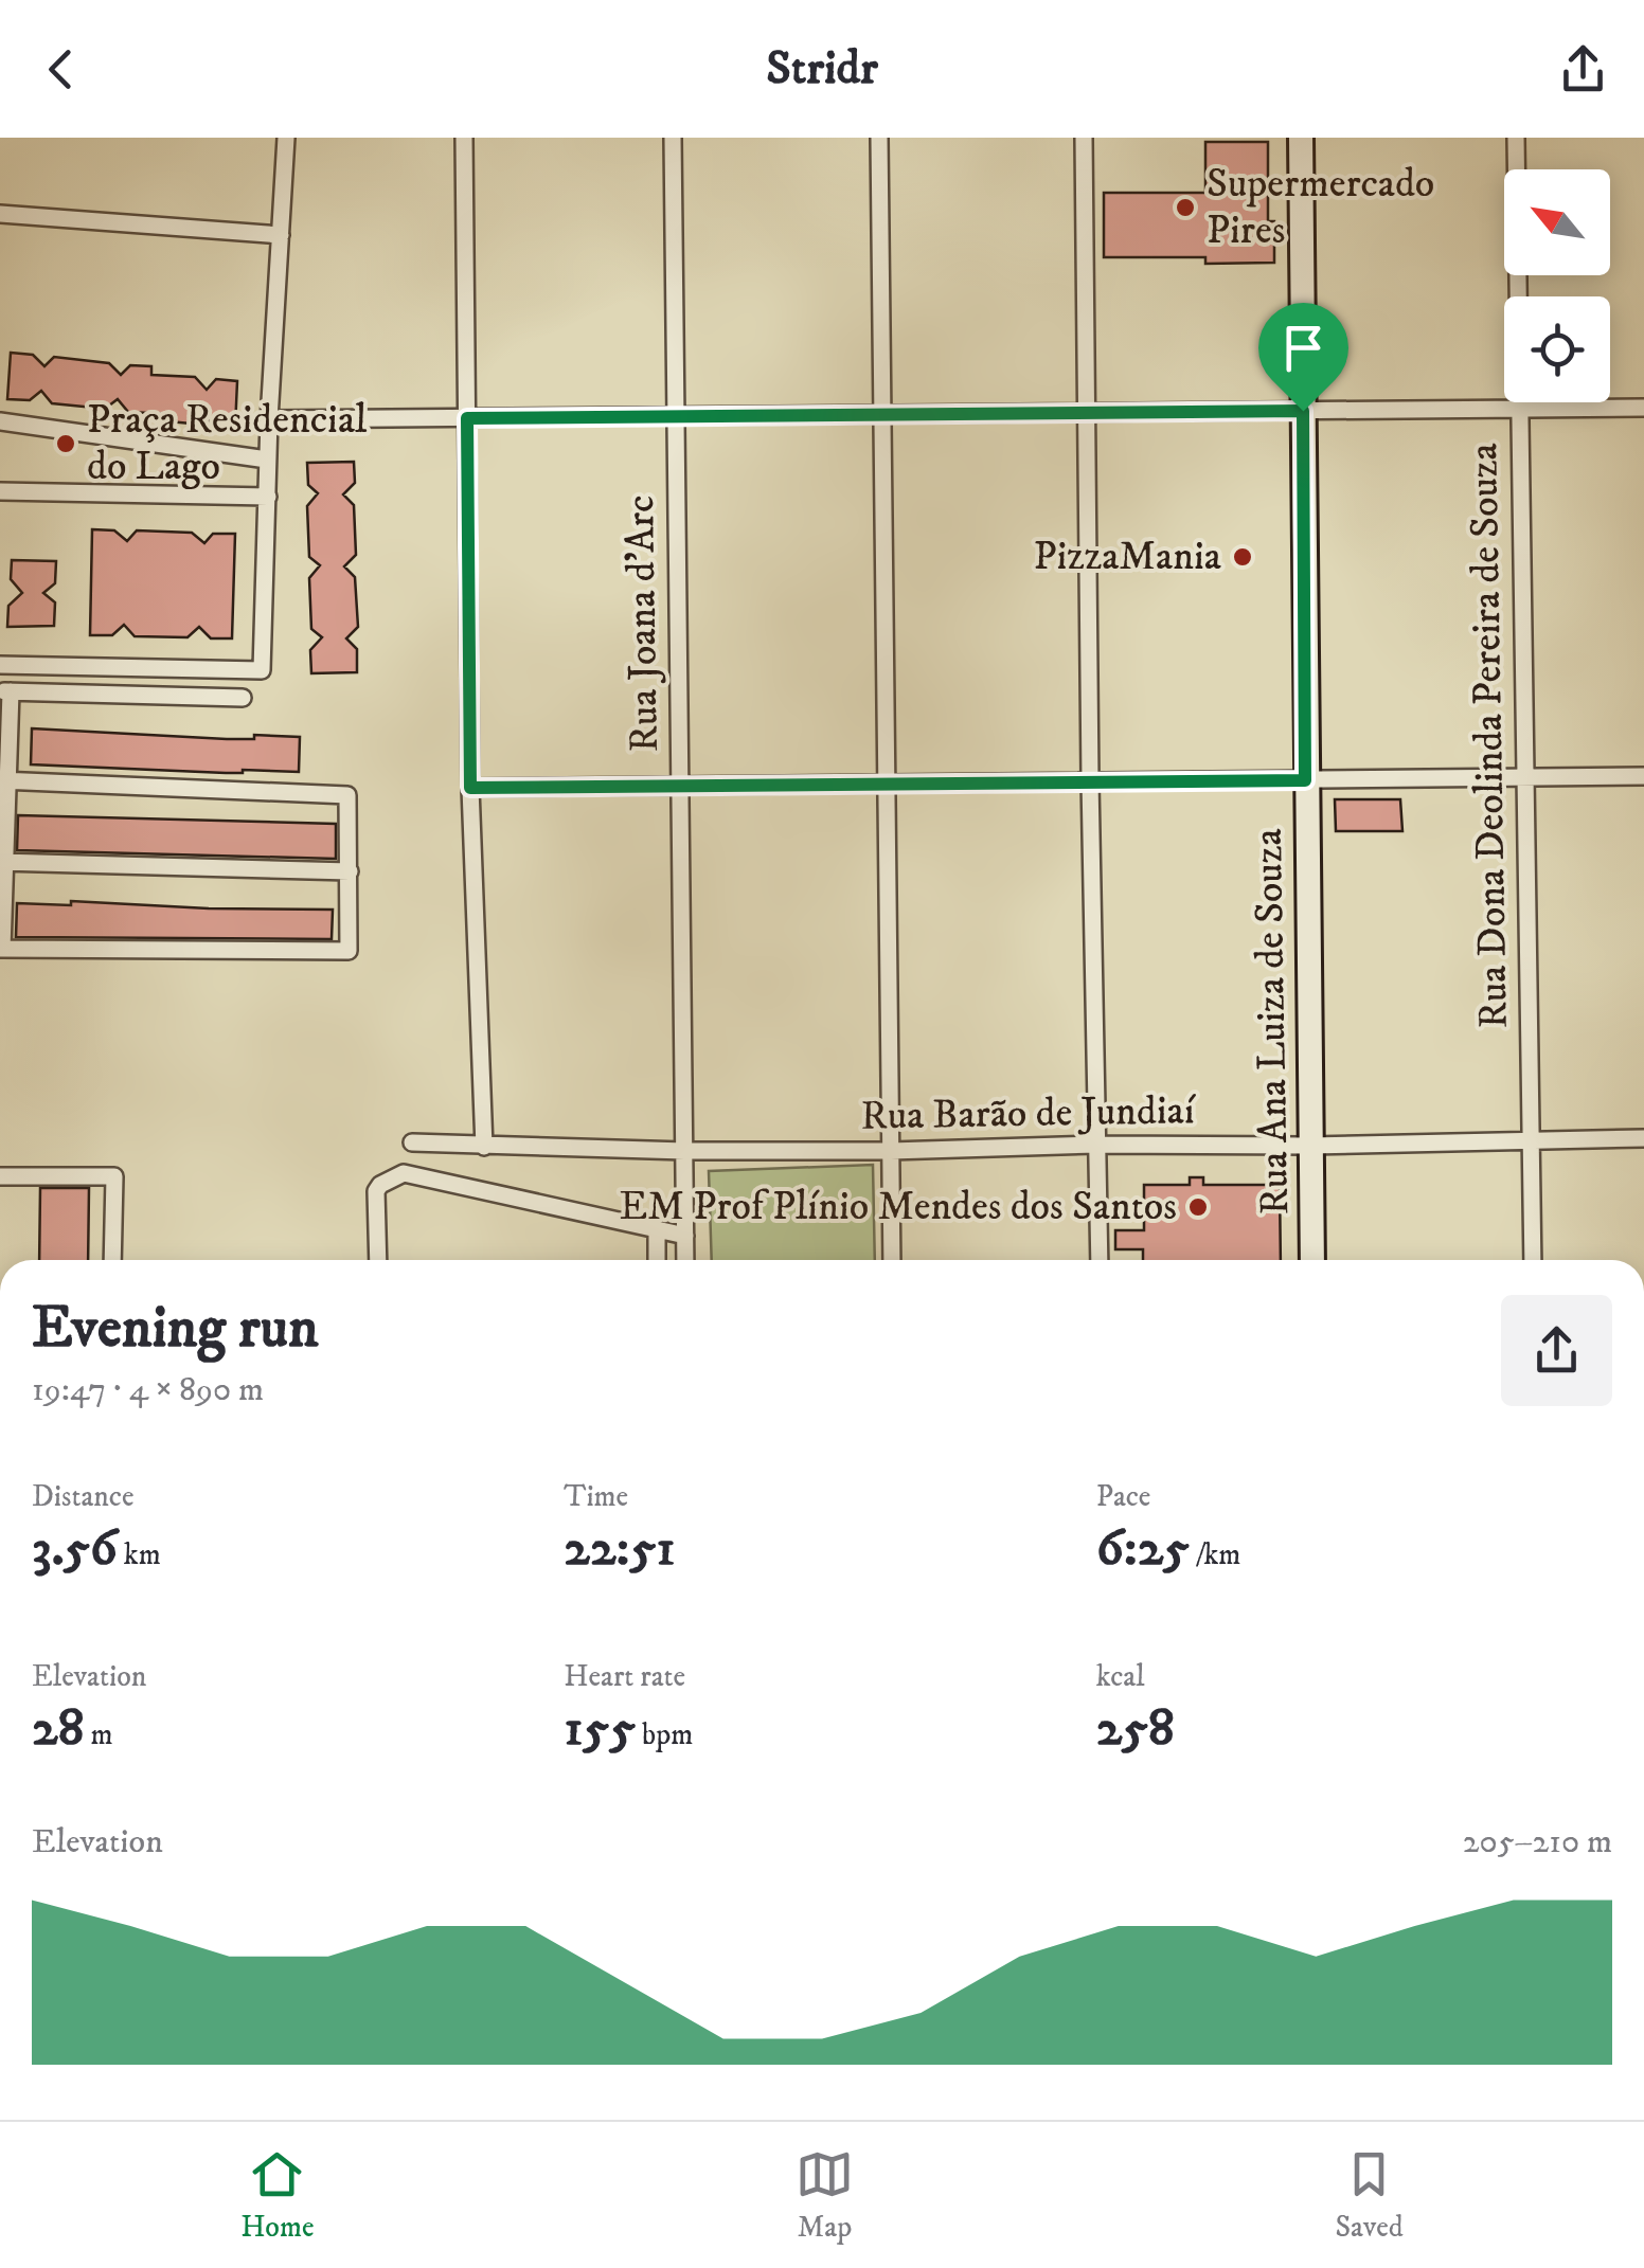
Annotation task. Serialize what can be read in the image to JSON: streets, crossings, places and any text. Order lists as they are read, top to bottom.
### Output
{
  "streets": {
    "street": [
      "Rua Joana d'Arc",
      "Rua Dona Deolinda Pereira de Souza",
      "Rua Ana Luiza de Souza",
      "Rua Barão de Jundiaí"
    ]
  },
  "crossings": [
    ["Rua Joana d'Arc", "Rua Barão de Jundiaí"],
    ["Rua Dona Deolinda Pereira de Souza", "Rua Barão de Jundiaí"],
    ["Rua Ana Luiza de Souza", "Rua Barão de Jundiaí"]
  ],
  "places": [
    "Supermercado Pires",
    "Praça Residencial do Lago",
    "PizzaMania",
    "EM Prof Plínio Mendes dos Santos"
  ],
  "north": "top left",
  "page": {
    "header": "Stridr",
    "heading": ["Evening run", "19:47 · 4 × 890 m"],
    "stats": [
      ["Distance", "3.56 km"],
      ["Time", "22:51"],
      ["Pace", "6:25 /km"],
      ["Elevation", "28 m"],
      ["Heart rate", "155 bpm"],
      ["kcal", "258"]
    ],
    "chart": ["Elevation", "205–210 m"],
    "tabs": ["Home", "Map", "Saved"]
  }
}
